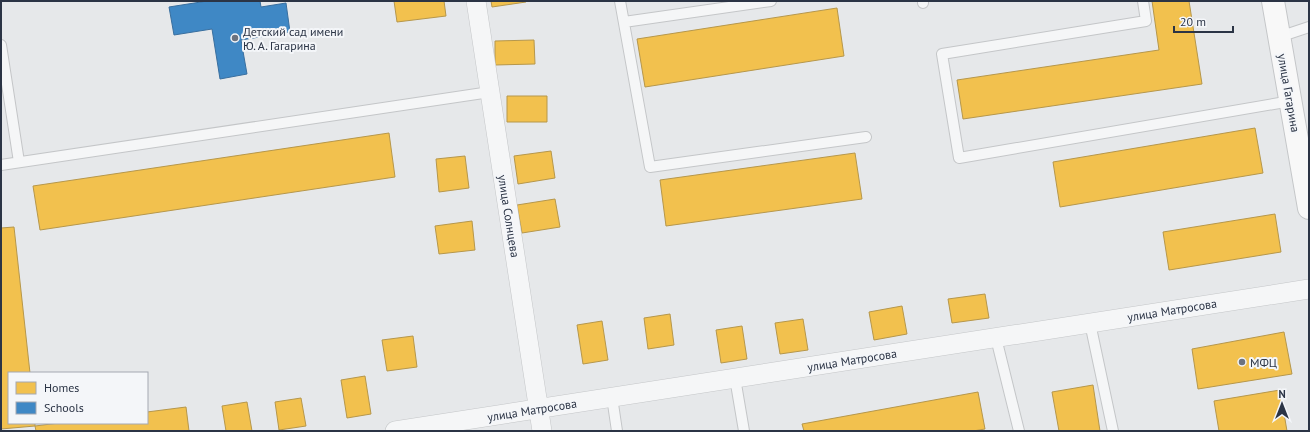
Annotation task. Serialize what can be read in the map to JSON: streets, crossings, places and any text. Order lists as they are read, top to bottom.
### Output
{
  "streets": {
    "main road": ["улица Гагарина"],
    "street": ["улица Солнцева", "улица Матросова"]
  },
  "crossings": [
    ["улица Солнцева", "улица Матросова"]
  ],
  "places": ["Детский сад имени Ю. А. Гагарина", "МФЦ"],
  "legend": ["Homes", "Schools"],
  "scale_bar": "20 m",
  "north": "top"
}
